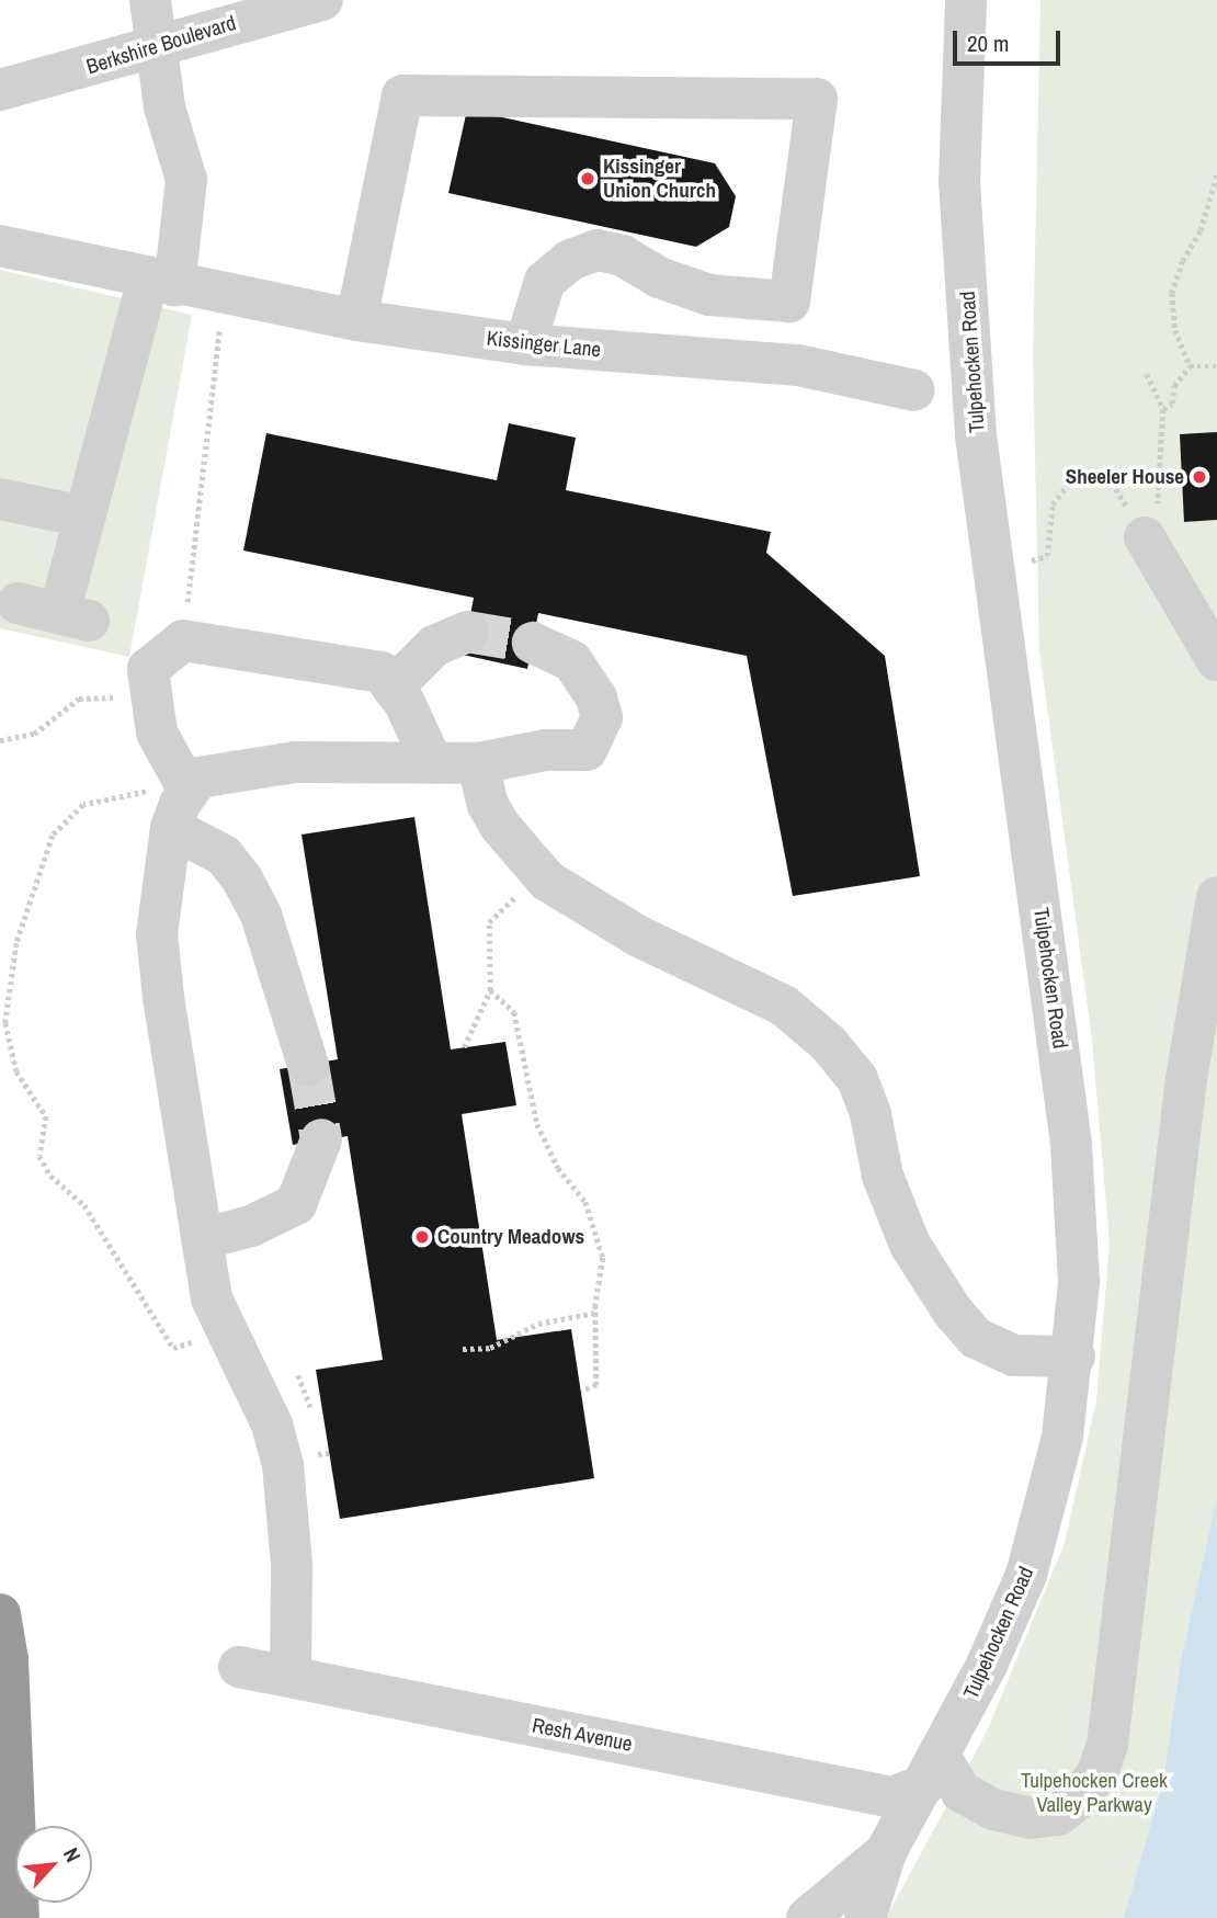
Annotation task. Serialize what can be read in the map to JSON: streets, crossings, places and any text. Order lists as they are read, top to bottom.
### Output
{
  "streets": {
    "street": [
      "Berkshire Boulevard",
      "Kissinger Lane",
      "Tulpehocken Road",
      "Resh Avenue"
    ]
  },
  "crossings": [
    ["Tulpehocken Road", "Resh Avenue"]
  ],
  "parks": ["Tulpehocken Creek Valley Parkway"],
  "places": ["Kissinger Union Church", "Sheeler House", "Country Meadows"],
  "scale_bar": "20 m",
  "north": "top right"
}
